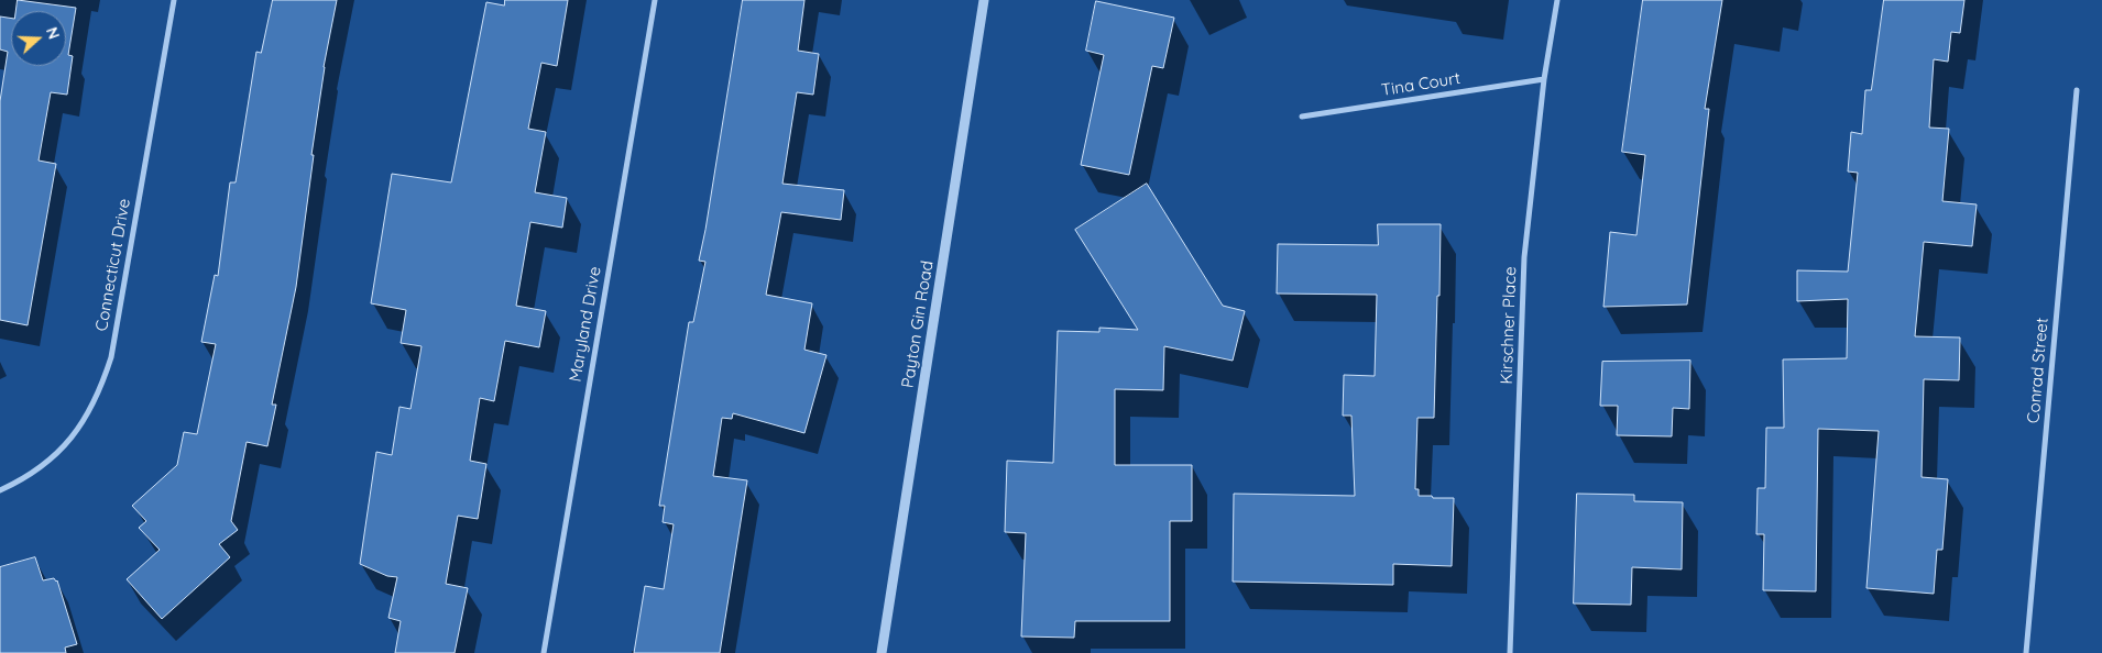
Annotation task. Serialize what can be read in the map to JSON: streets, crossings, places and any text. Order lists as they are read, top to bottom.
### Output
{
  "streets": {
    "street": [
      "Tina Court",
      "Connecticut Drive",
      "Maryland Drive",
      "Payton Gin Road",
      "Kirschner Place",
      "Conrad Street"
    ]
  },
  "crossings": [
    ["Tina Court", "Kirschner Place"]
  ],
  "north": "right"
}
